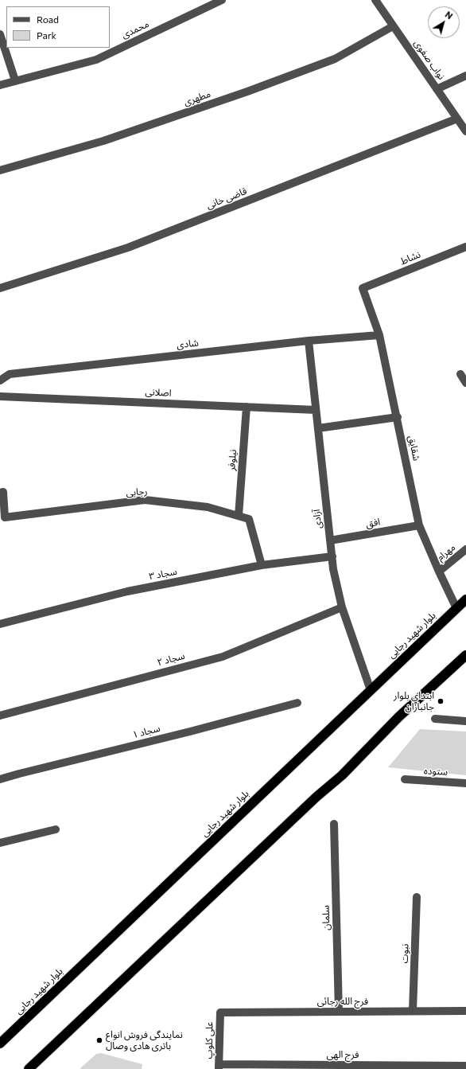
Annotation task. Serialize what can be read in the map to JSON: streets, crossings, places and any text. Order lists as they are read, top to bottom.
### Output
{
  "streets": {
    "highway": ["بلوار شهید رجایی"],
    "street": [
      "محمدی",
      "نواب صفوی",
      "مطهری",
      "قاضی خانی",
      "نشاط",
      "شادی",
      "اصلانی",
      "شقایق",
      "نیلوفر",
      "رجایی",
      "آزادی",
      "افق",
      "مهرام",
      "سجاد ۳",
      "سجاد ۲",
      "سجاد ۱",
      "ستوده",
      "سلمان",
      "نبوت",
      "فرج الله رجائی",
      "علی کلوپ",
      "فرج الهی"
    ]
  },
  "crossings": [
    ["نواب صفوی", "مطهری"],
    ["نواب صفوی", "قاضی خانی"],
    ["نشاط", "شقایق"],
    ["شادی", "شقایق"],
    ["شادی", "آزادی"],
    ["اصلانی", "نیلوفر"],
    ["اصلانی", "آزادی"],
    ["شقایق", "افق"],
    ["شقایق", "مهرام"],
    ["شقایق", "بلوار شهید رجایی"],
    ["نیلوفر", "رجایی"],
    ["رجایی", "سجاد ۳"],
    ["آزادی", "افق"],
    ["آزادی", "سجاد ۳"],
    ["آزادی", "بلوار شهید رجایی"],
    ["آزادی", "سجاد ۲"],
    ["سلمان", "فرج الله رجائی"],
    ["نبوت", "فرج الله رجائی"],
    ["فرج الله رجائی", "علی کلوپ"],
    ["علی کلوپ", "فرج الهی"]
  ],
  "places": ["ابتدای بلوار جانبازان", "نمایندگی فروش انواع باتری هادی وصال"],
  "legend": ["Road", "Park"],
  "north": "top right"
}
